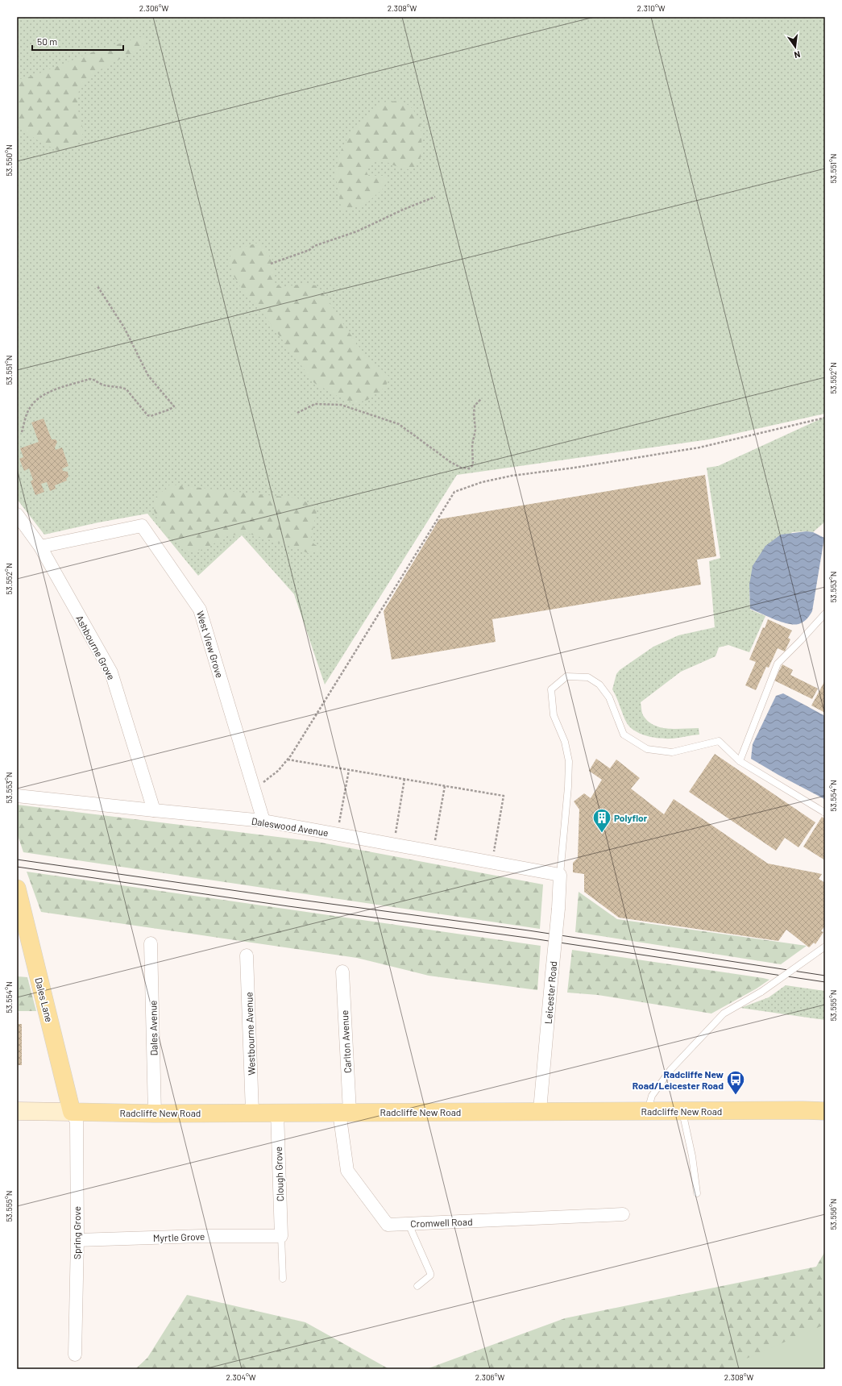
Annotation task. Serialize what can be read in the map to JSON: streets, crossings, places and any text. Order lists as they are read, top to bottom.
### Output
{
  "streets": {
    "main road": ["Dales Lane", "Radcliffe New Road"],
    "street": [
      "West View Grove",
      "Ashbourne Grove",
      "Daleswood Avenue",
      "Leicester Road",
      "Dales Avenue",
      "Westbourne Avenue",
      "Carlton Avenue",
      "Clough Grove",
      "Cromwell Road",
      "Spring Grove",
      "Myrtle Grove"
    ]
  },
  "crossings": [
    ["West View Grove", "Ashbourne Grove"],
    ["West View Grove", "Daleswood Avenue"],
    ["Ashbourne Grove", "Daleswood Avenue"],
    ["Daleswood Avenue", "Leicester Road"],
    ["Leicester Road", "Radcliffe New Road"],
    ["Dales Lane", "Radcliffe New Road"],
    ["Dales Lane", "Spring Grove"],
    ["Dales Avenue", "Radcliffe New Road"],
    ["Westbourne Avenue", "Radcliffe New Road"],
    ["Carlton Avenue", "Radcliffe New Road"],
    ["Carlton Avenue", "Cromwell Road"],
    ["Radcliffe New Road", "Clough Grove"],
    ["Radcliffe New Road", "Cromwell Road"],
    ["Radcliffe New Road", "Spring Grove"],
    ["Clough Grove", "Myrtle Grove"],
    ["Spring Grove", "Myrtle Grove"]
  ],
  "places": {
    "building": ["Polyflor"],
    "bus stop": ["Radcliffe New Road/Leicester Road"]
  },
  "scale_bar": "50 m",
  "north": "bottom",
  "coordinates": [
    "2.306°W",
    "2.308°W",
    "2.310°W",
    "53.550°N",
    "53.551°N",
    "53.552°N",
    "53.553°N",
    "53.554°N",
    "53.555°N",
    "53.556°N",
    "2.304°W"
  ]
}
